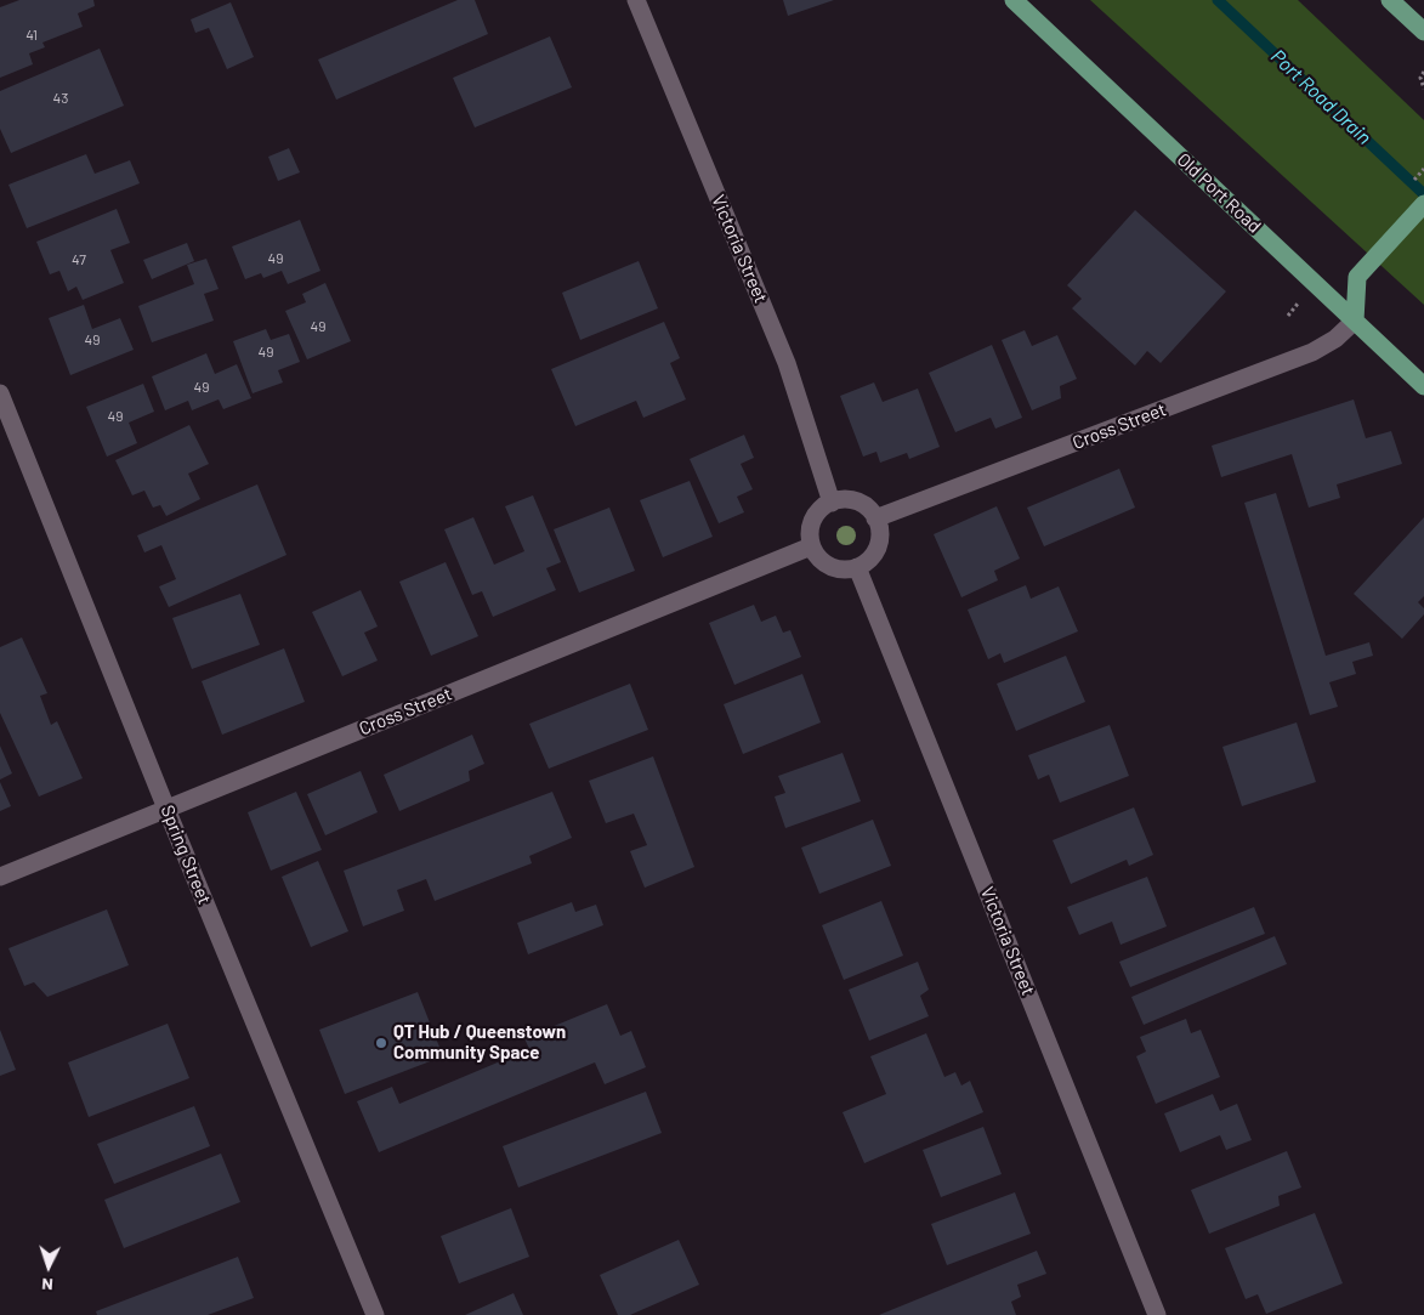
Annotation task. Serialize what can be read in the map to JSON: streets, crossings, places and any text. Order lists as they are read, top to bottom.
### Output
{
  "streets": {
    "main road": ["Old Port Road"],
    "street": ["Victoria Street", "Cross Street", "Spring Street"]
  },
  "crossings": [
    ["Old Port Road", "Cross Street"],
    ["Victoria Street", "Cross Street"],
    ["Cross Street", "Spring Street"]
  ],
  "water": ["Port Road Drain"],
  "places": ["QT Hub / Queenstown Community Space"],
  "house_numbers": [
    "41",
    "43",
    "49",
    "47",
    "49",
    "49",
    "49",
    "49",
    "49"
  ],
  "north": "bottom"
}
